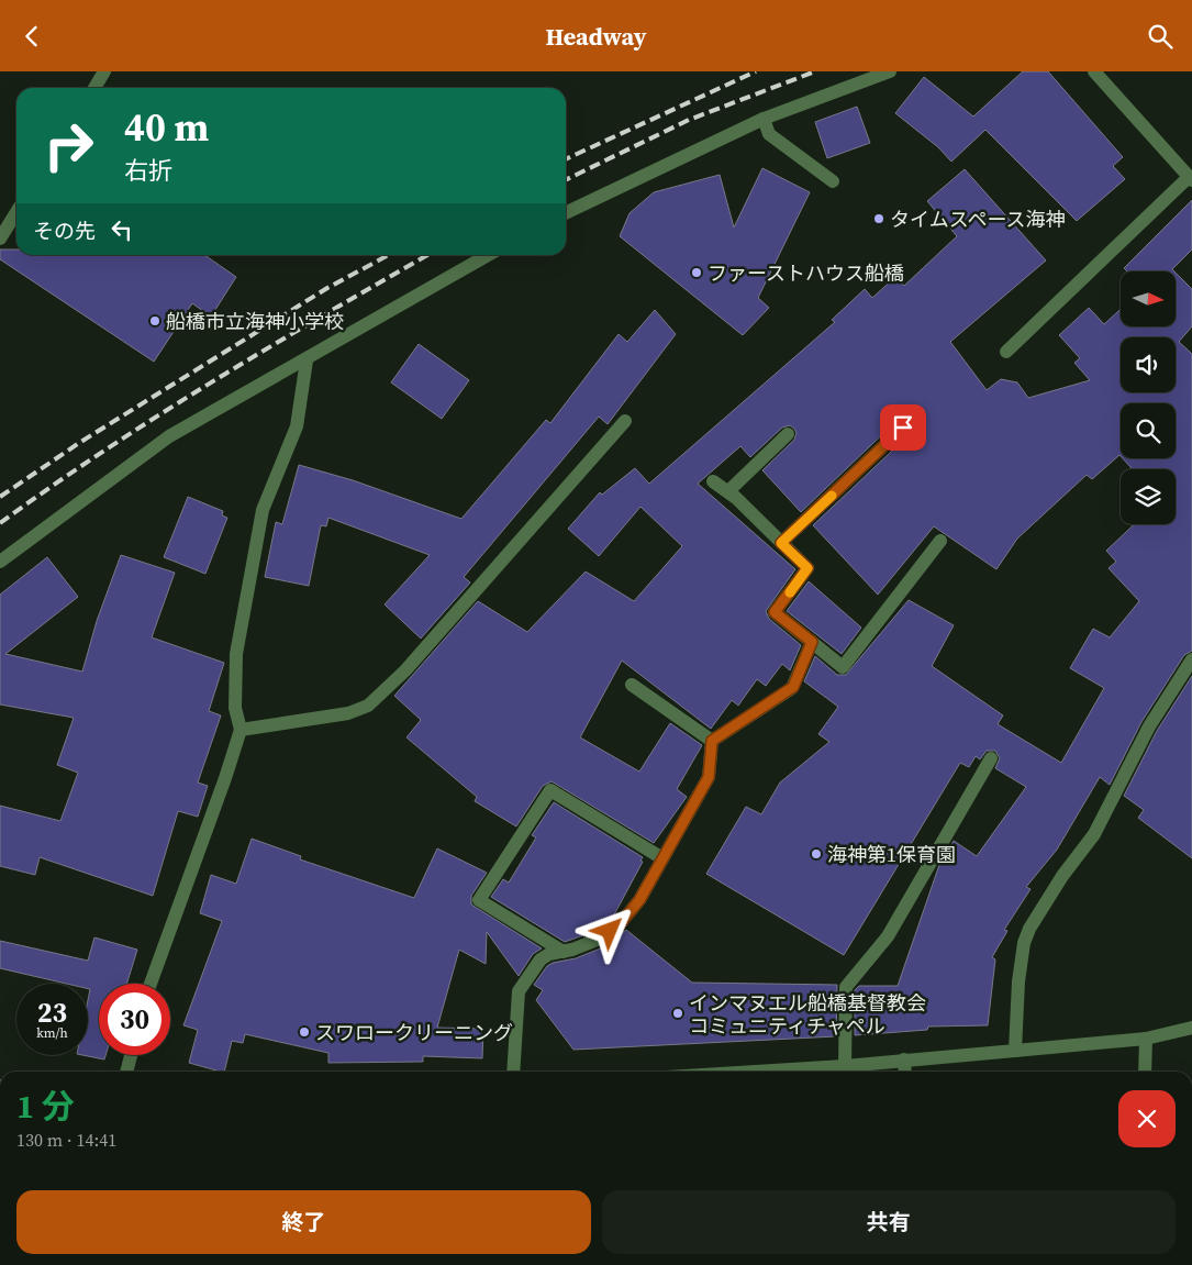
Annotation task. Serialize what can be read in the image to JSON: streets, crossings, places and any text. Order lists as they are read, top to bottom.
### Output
{
  "places": [
    "タイムスペース海神",
    "ファーストハウス船橋",
    "船橋市立海神小学校",
    "海神第1保育園",
    "インマヌエル船橋基督教会 コミュニティチャペル",
    "スワロークリーニング"
  ],
  "north": "right",
  "page": {
    "header": "Headway",
    "turn": ["40 m", "右折"],
    "then": "その先",
    "speed": "23 km/h",
    "limit": "30",
    "heading": ["1 分", "130 m · 14:41"],
    "buttons": ["終了", "共有"]
  }
}
